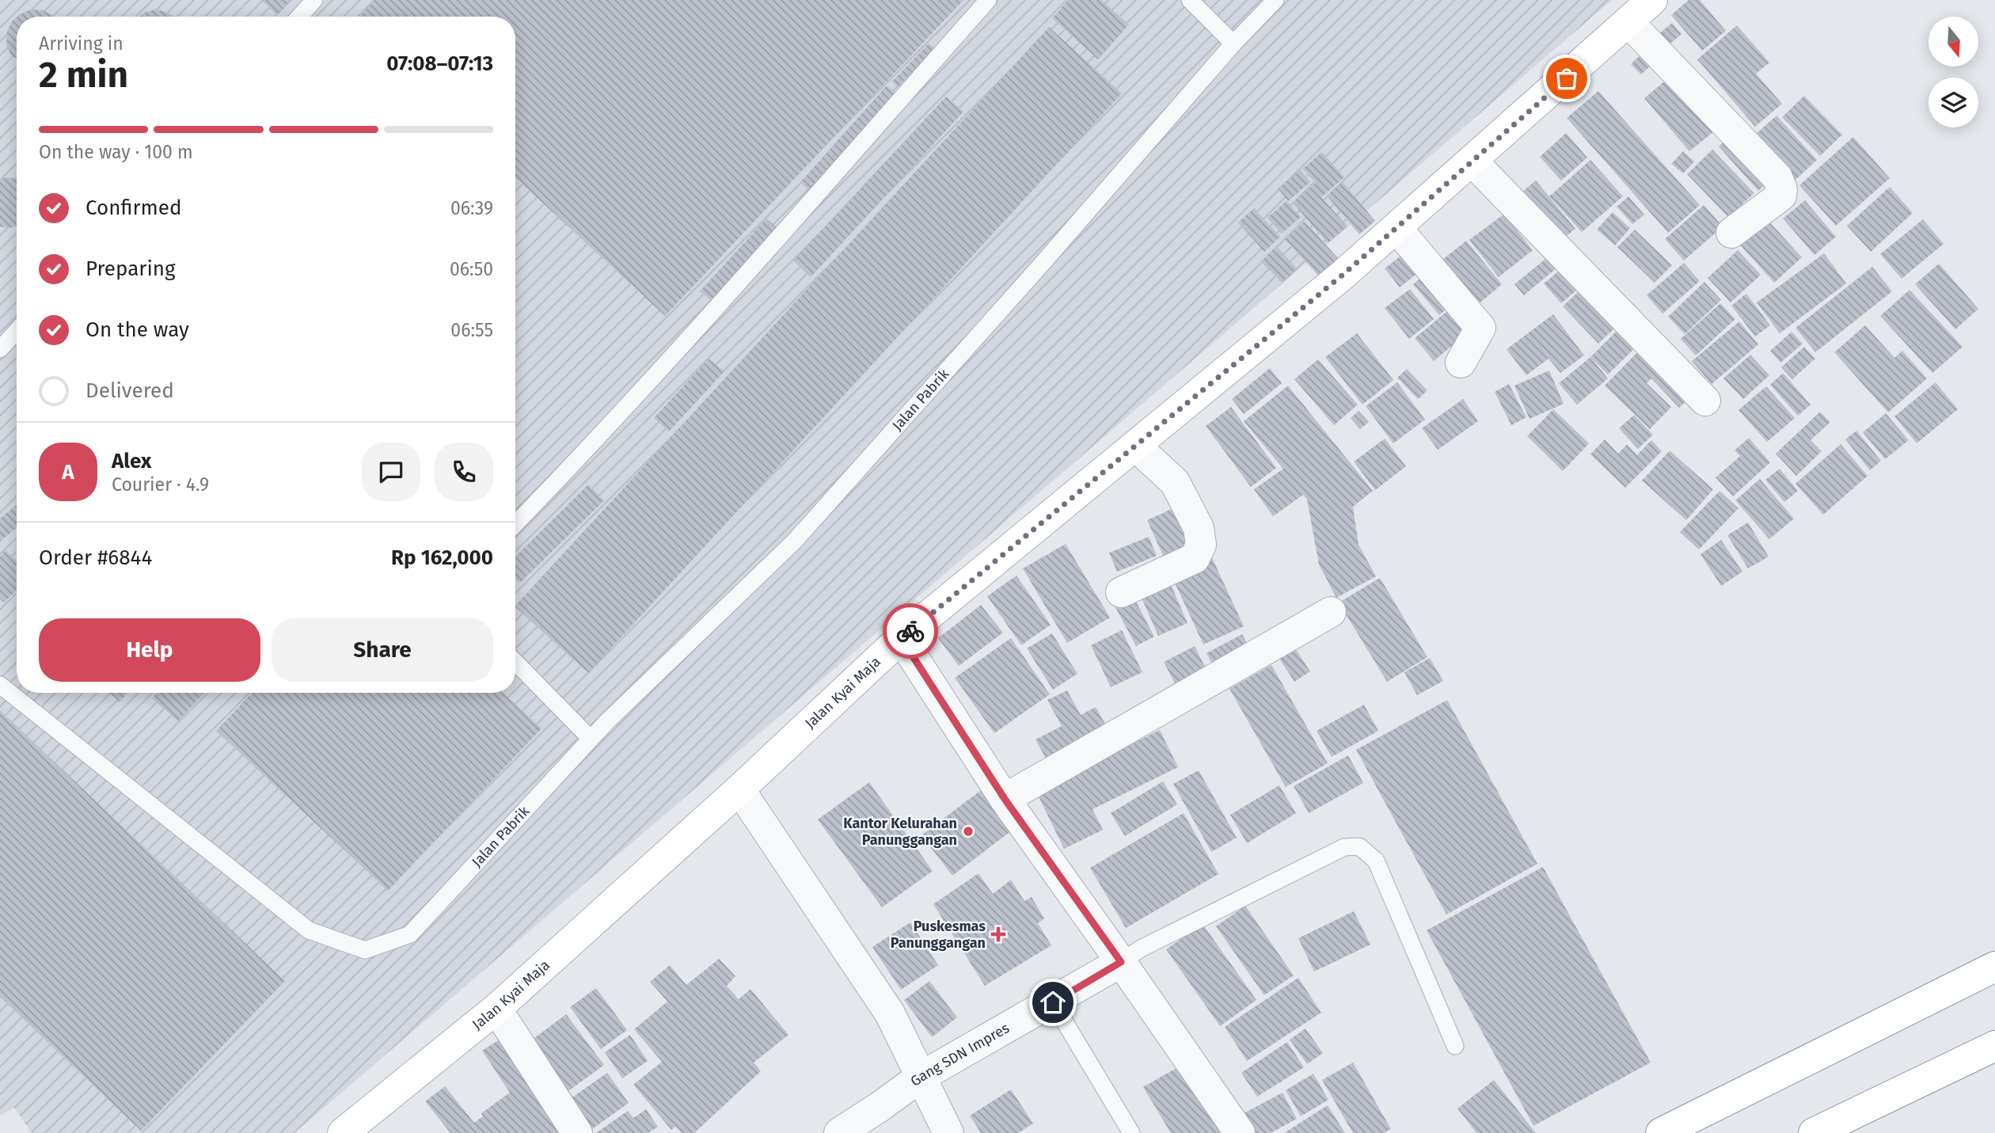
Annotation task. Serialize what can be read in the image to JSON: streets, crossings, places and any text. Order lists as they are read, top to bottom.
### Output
{
  "streets": {
    "main road": ["Jalan Kyai Maja"],
    "street": ["Gang SDN Impres"],
    "lane": ["Jalan Pabrik"]
  },
  "places": {
    "other": ["Kantor Kelurahan Panunggangan"],
    "health": ["Puskesmas Panunggangan"]
  },
  "north": "bottom",
  "page": {
    "heading": ["2 min", "Arriving in", "07:08–07:13"],
    "panel": [
      "Alex",
      "Courier · 4.9",
      "Order #6844",
      "Rp 162,000"
    ],
    "bar": "On the way · 100 m",
    "list": [
      ["Confirmed", "06:39"],
      ["Preparing", "06:50"],
      ["On the way", "06:55"],
      "Delivered"
    ],
    "round": "A",
    "buttons": ["Help", "Share"]
  }
}
